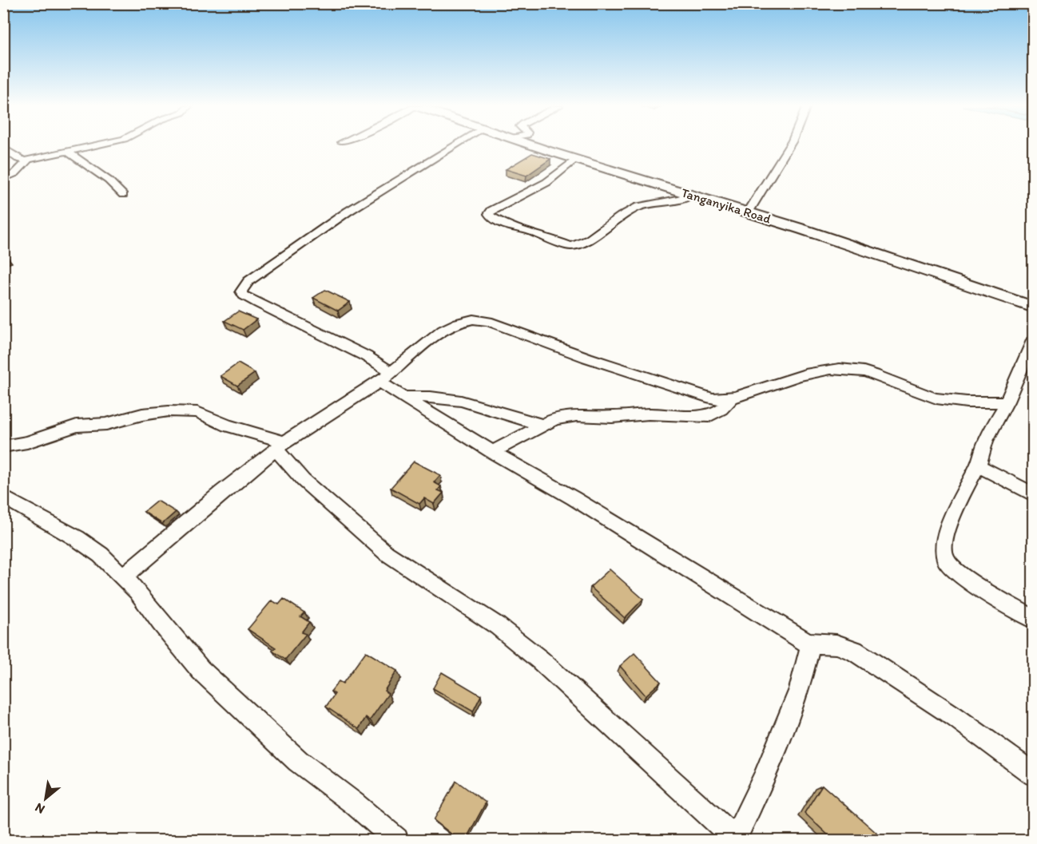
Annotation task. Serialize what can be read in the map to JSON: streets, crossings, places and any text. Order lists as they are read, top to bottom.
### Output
{
  "streets": {
    "street": ["Tanganyika Road"]
  },
  "north": "bottom left"
}
